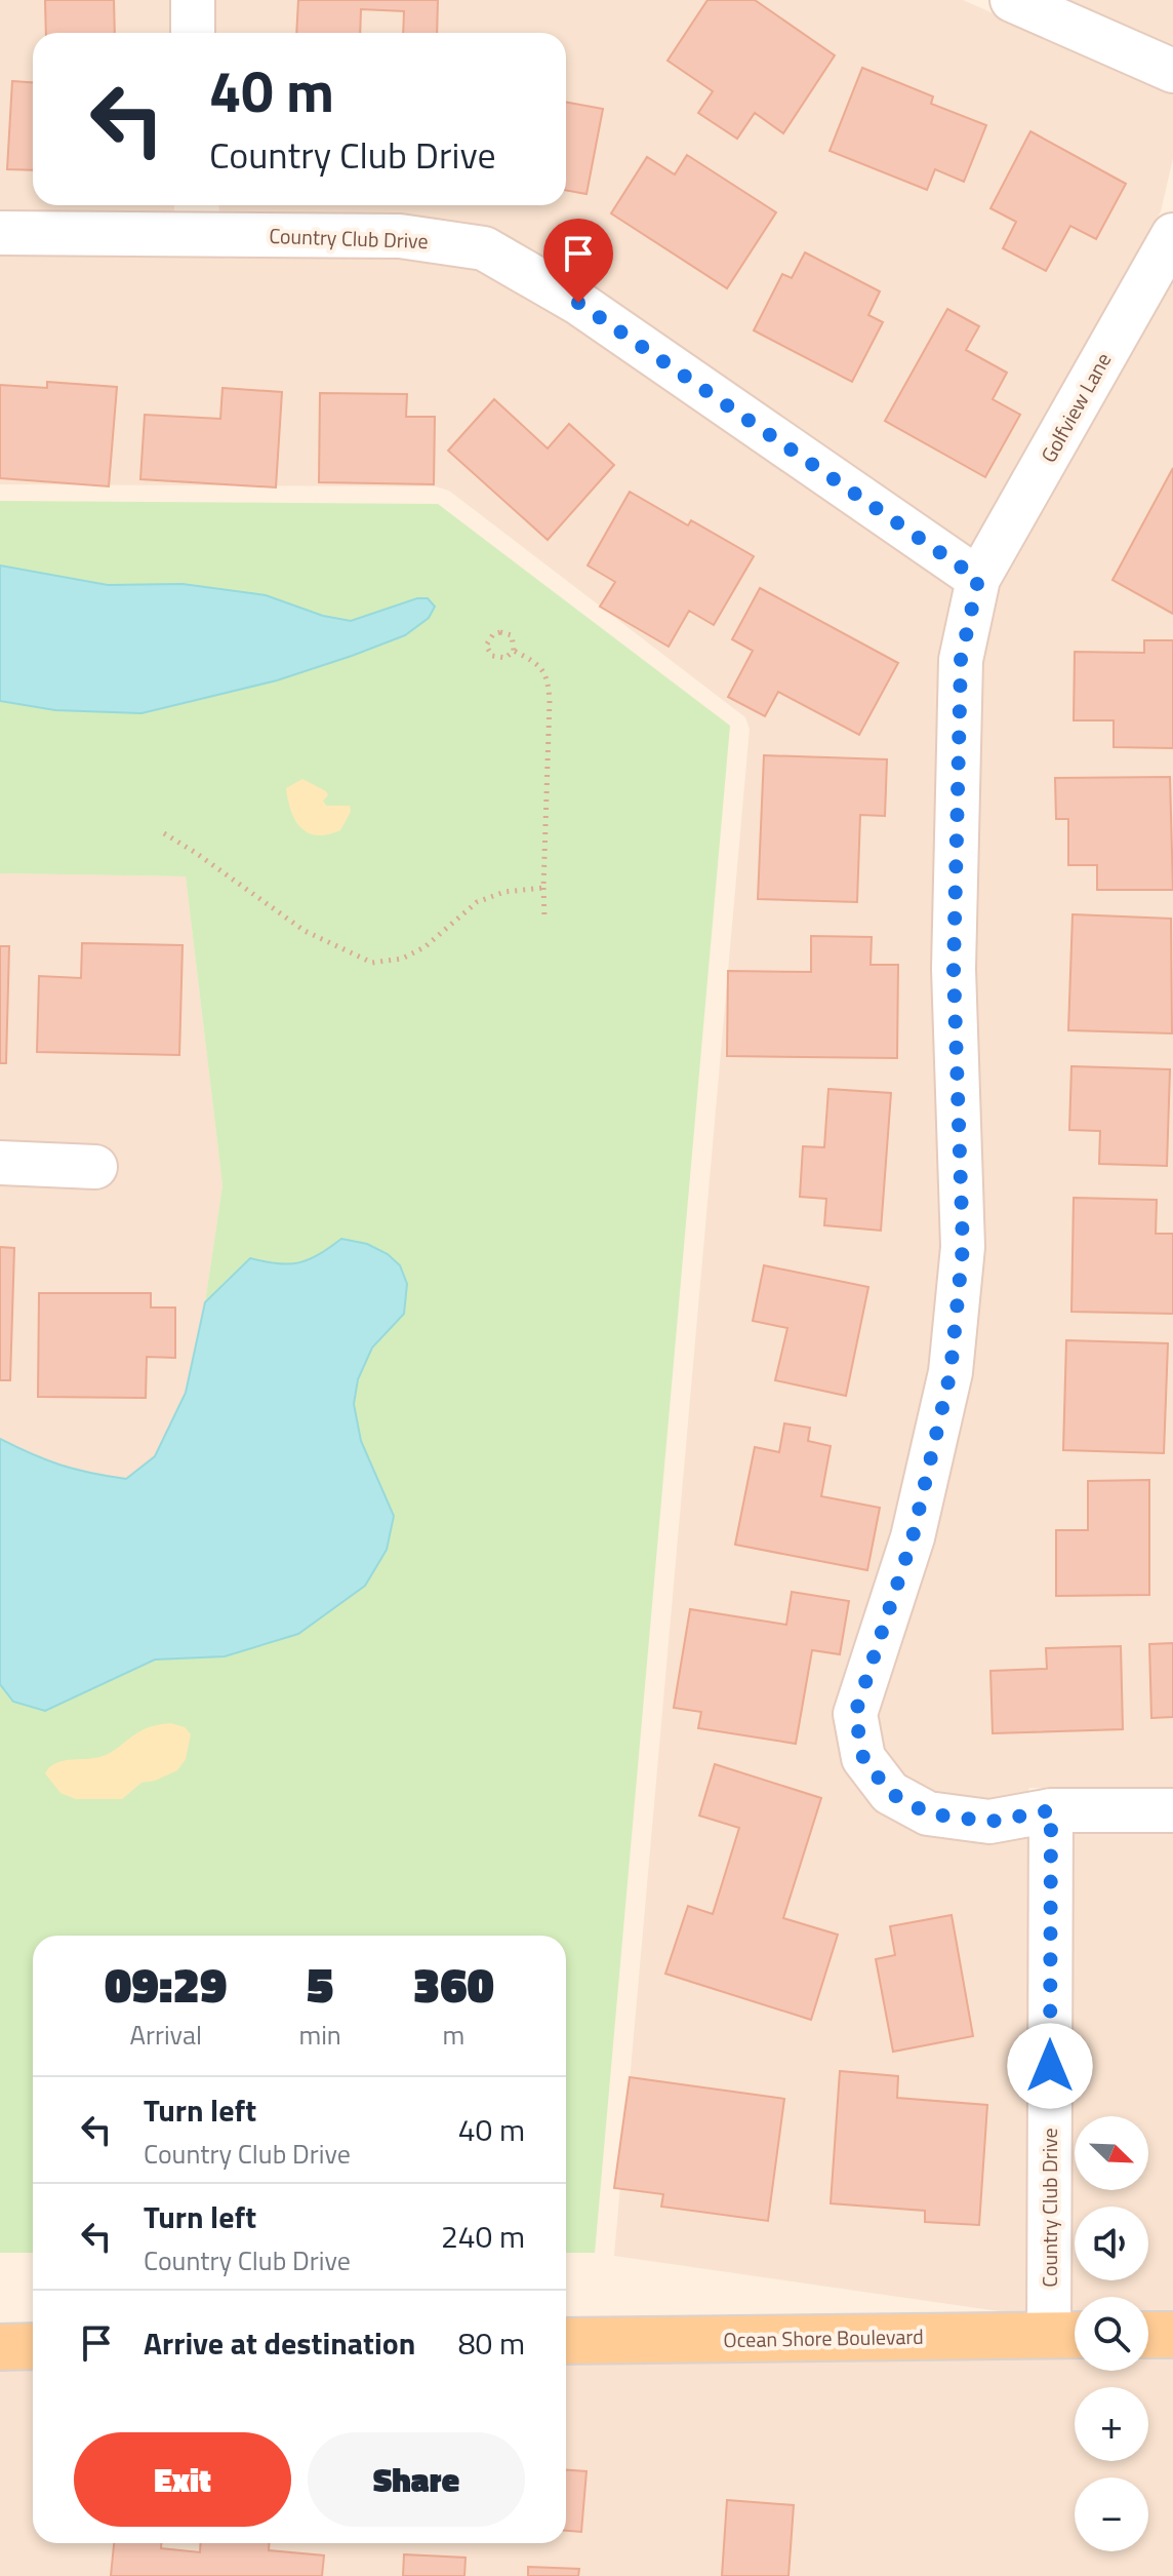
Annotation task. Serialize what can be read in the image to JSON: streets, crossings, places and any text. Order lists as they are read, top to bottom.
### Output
{
  "streets": {
    "main road": ["Ocean Shore Boulevard"],
    "street": ["Country Club Drive", "Golfview Lane"]
  },
  "crossings": [
    ["Country Club Drive", "Golfview Lane"],
    ["Country Club Drive", "Ocean Shore Boulevard"]
  ],
  "north": "bottom right",
  "page": {
    "turn": ["40 m", "Country Club Drive"],
    "eta": [
      "09:29",
      "Arrival",
      "5",
      "min",
      "360",
      "m"
    ],
    "list": [
      {
        "name": "Turn left",
        "note": "Country Club Drive",
        "value": "40 m"
      },
      {
        "name": "Turn left",
        "note": "Country Club Drive",
        "value": "240 m"
      },
      {
        "name": "Arrive at destination",
        "value": "80 m"
      }
    ],
    "map_buttons": ["+", "−"],
    "buttons": ["Exit", "Share"]
  }
}
